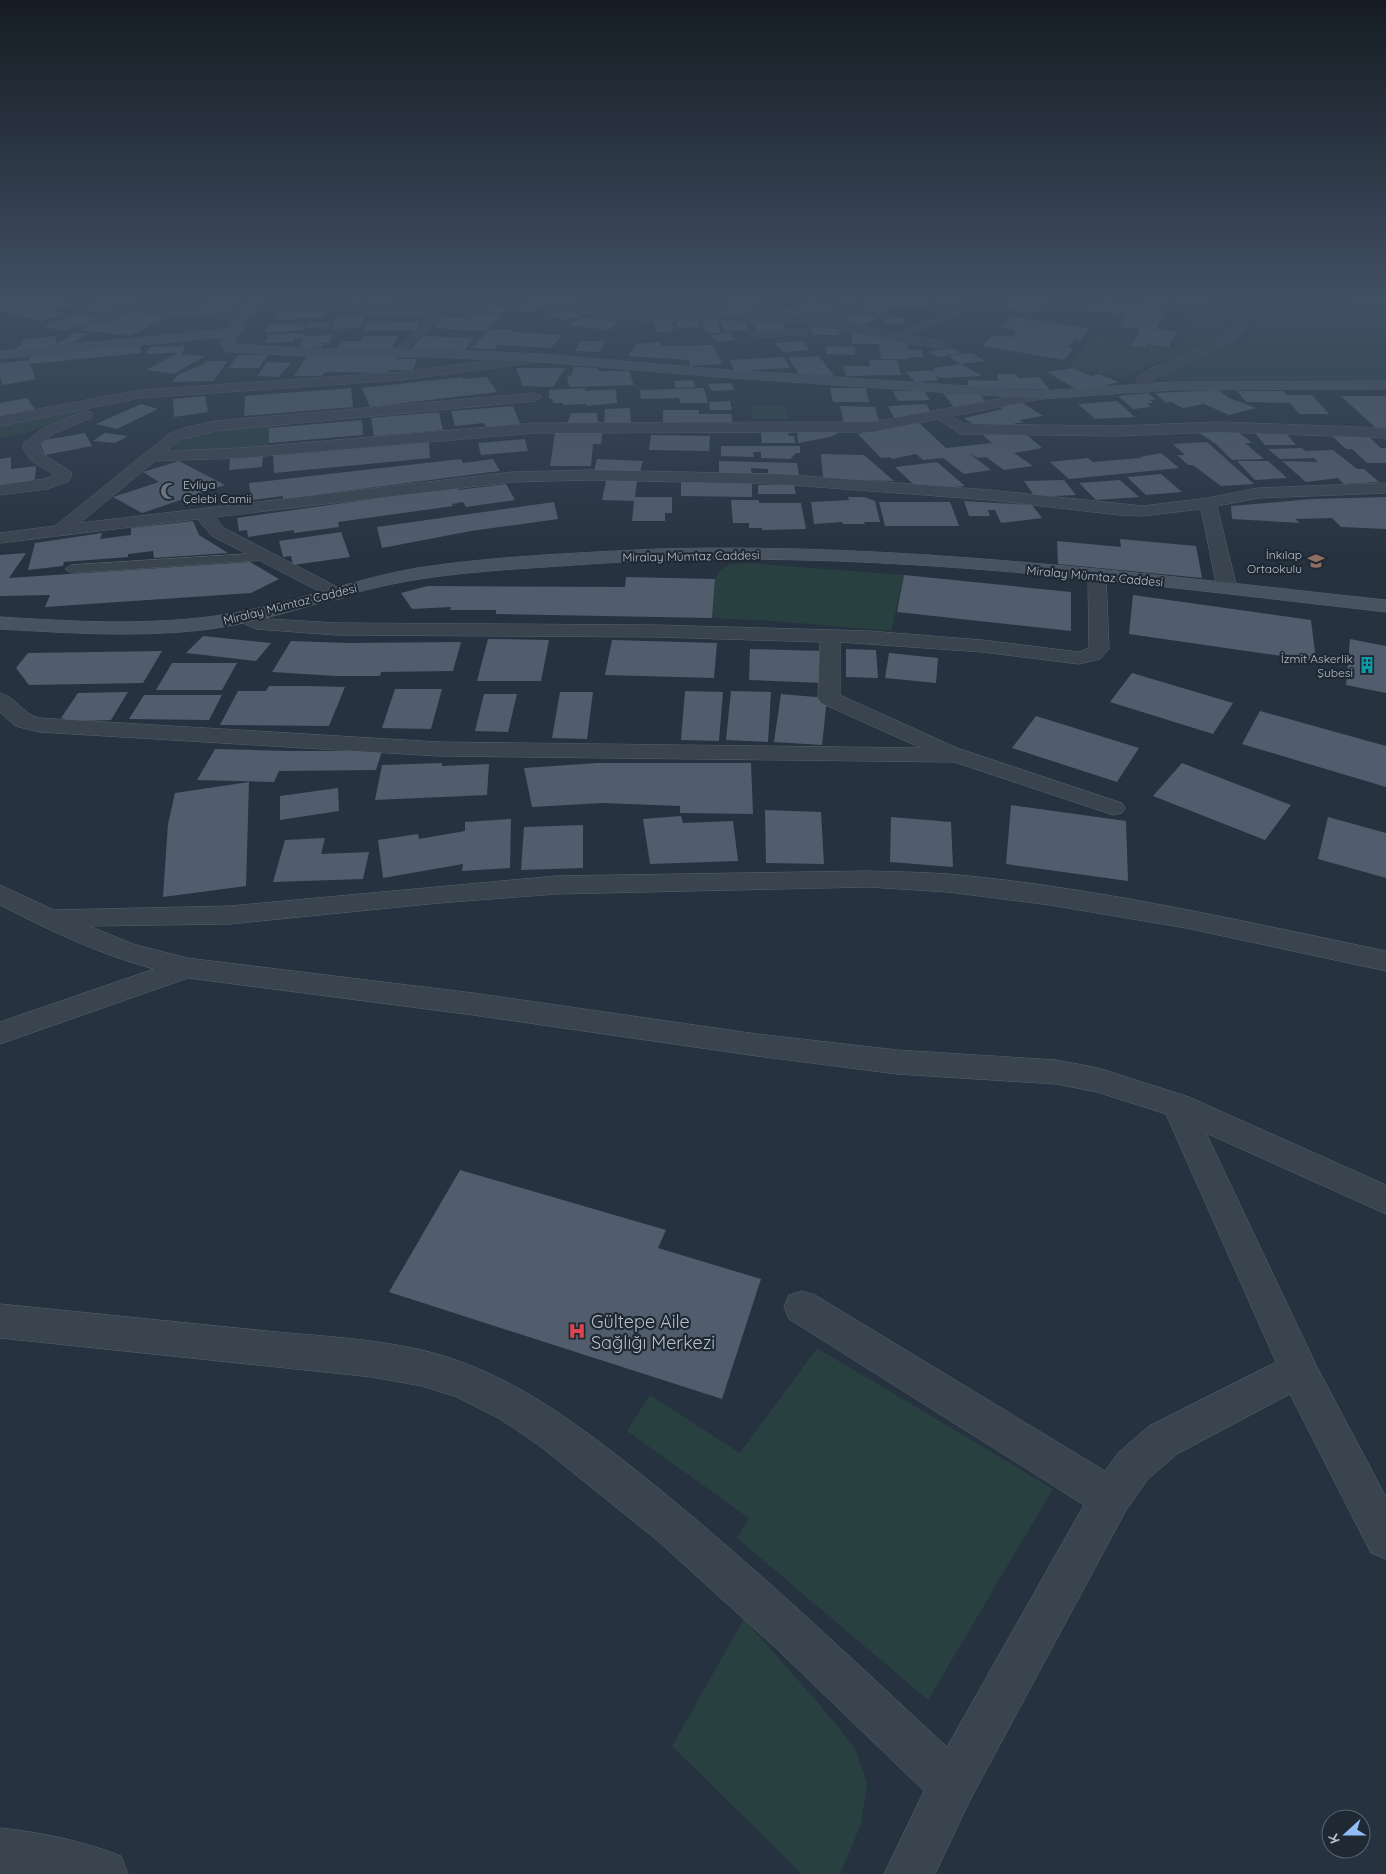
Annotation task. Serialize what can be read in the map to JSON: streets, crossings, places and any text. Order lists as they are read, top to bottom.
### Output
{
  "streets": {
    "main road": ["Miralay Mümtaz Caddesi"]
  },
  "places": {
    "mosque": ["Evliya Çelebi Camii"],
    "school or university": ["İnkılap Ortaokulu"],
    "building": ["İzmit Askerlik Şubesi"],
    "hospital": ["Gültepe Aile Sağlığı Merkezi"]
  },
  "north": "left"
}
